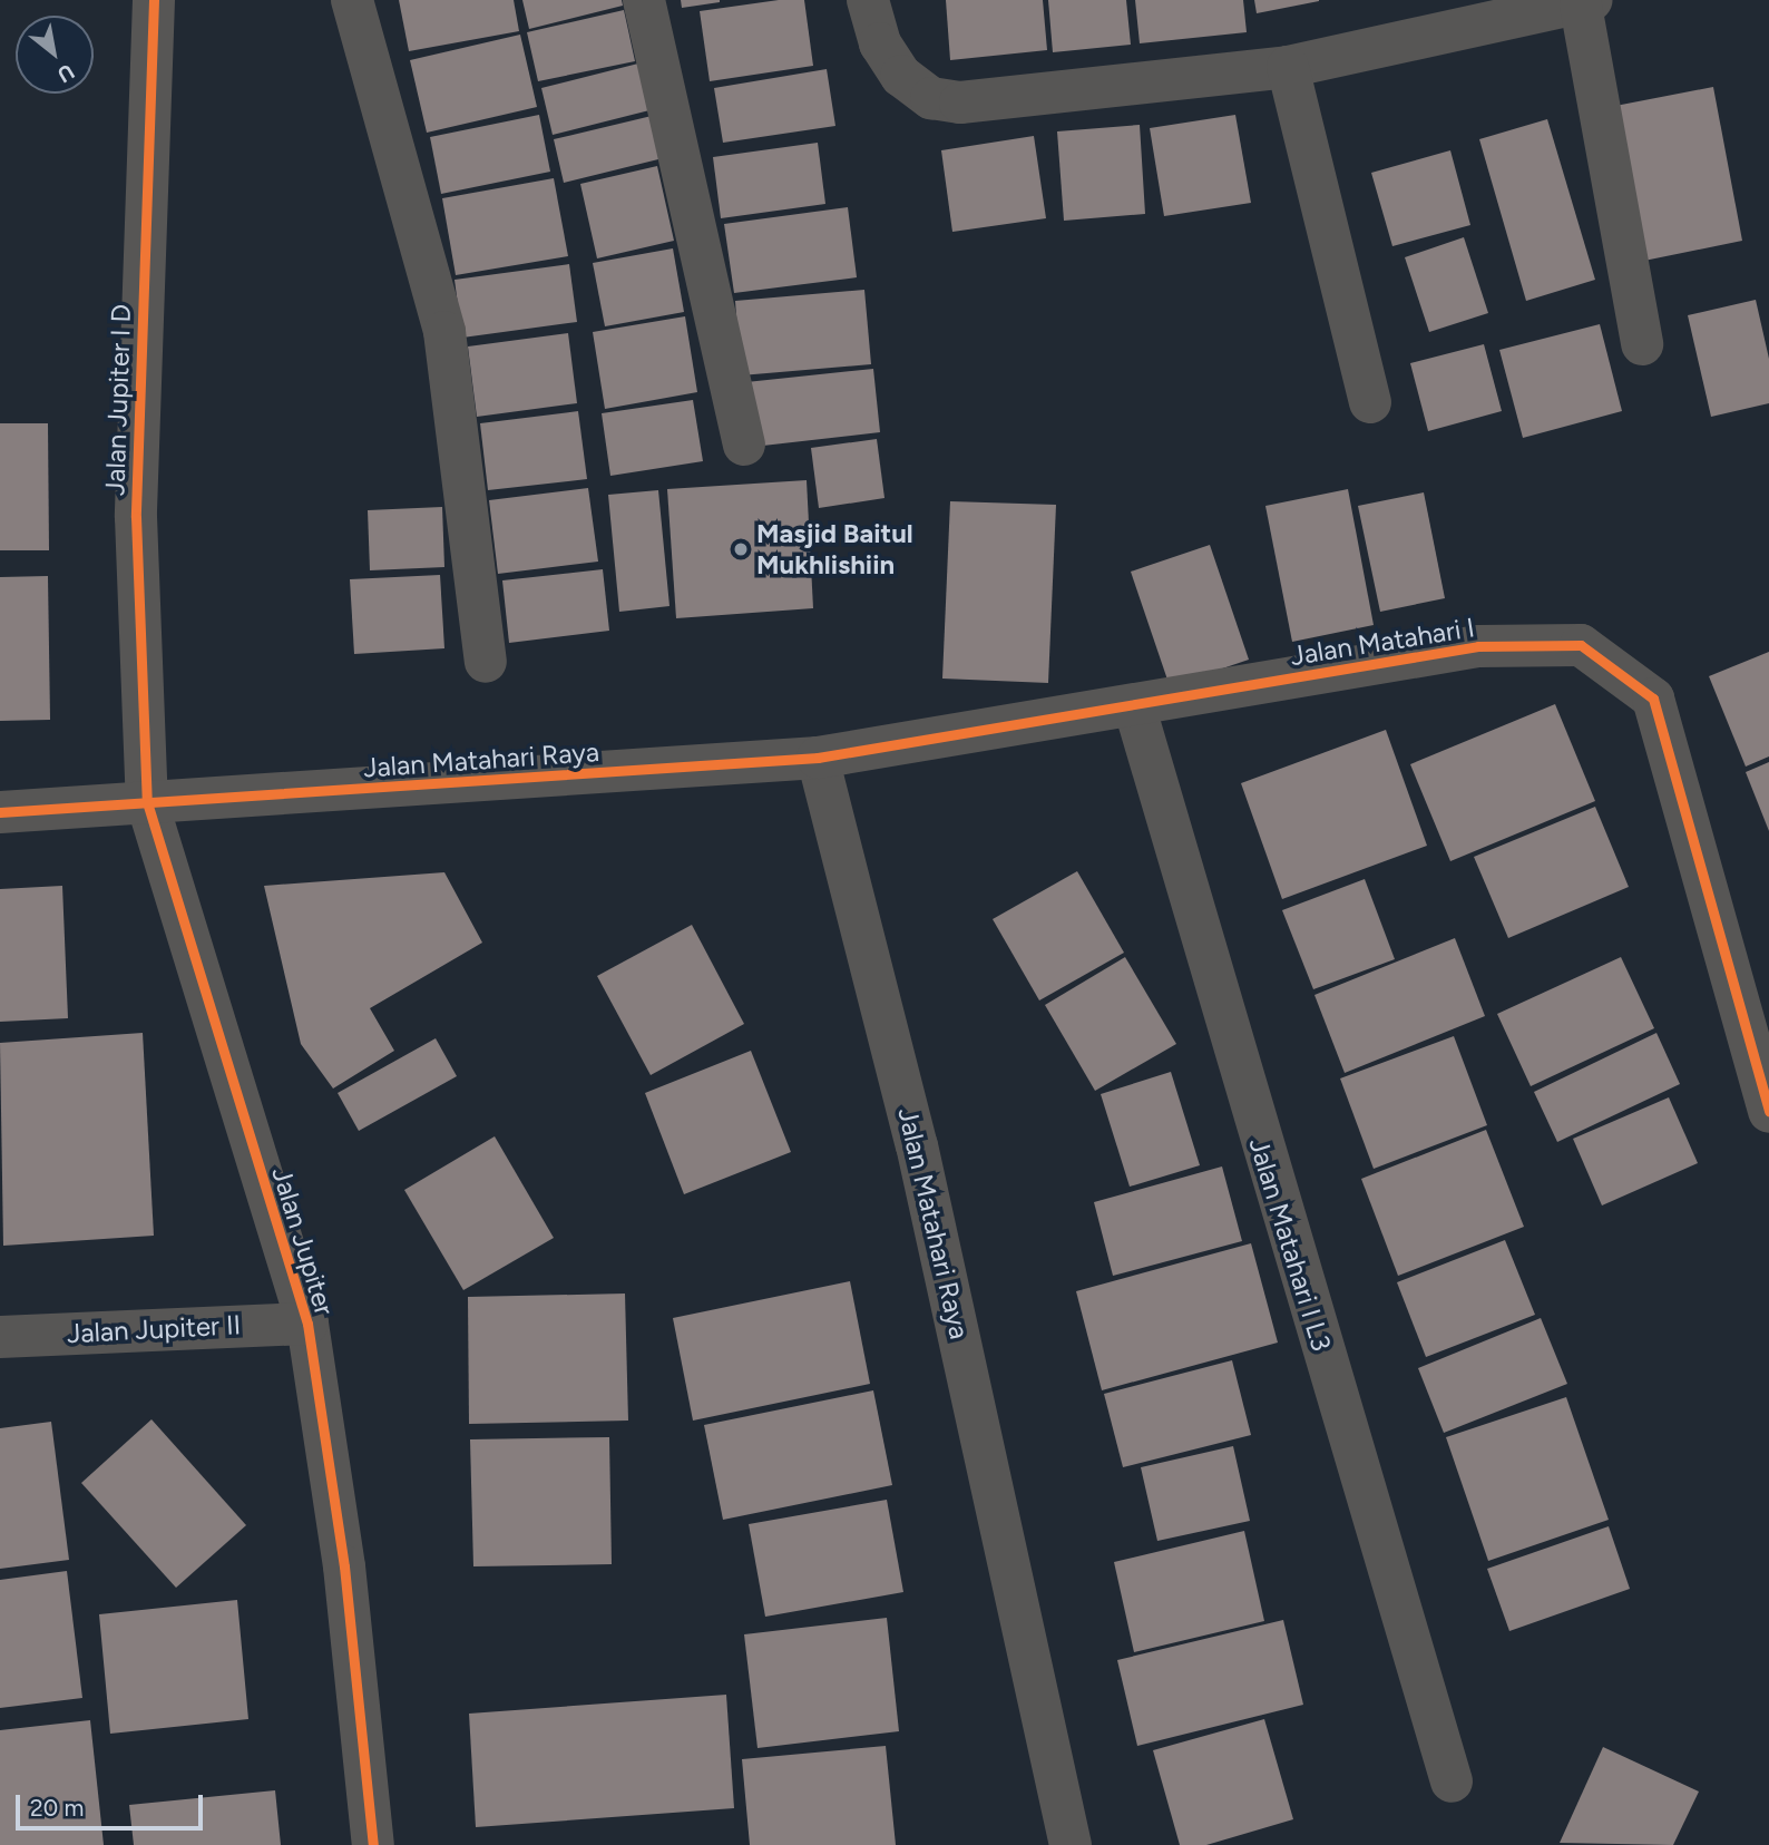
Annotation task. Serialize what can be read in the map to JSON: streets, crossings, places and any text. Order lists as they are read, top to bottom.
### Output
{
  "streets": {
    "street": [
      "Jalan Jupiter I D",
      "Jalan Matahari I",
      "Jalan Matahari Raya",
      "Jalan Jupiter",
      "Jalan Matahari I L3",
      "Jalan Jupiter II"
    ]
  },
  "crossings": [
    ["Jalan Jupiter I D", "Jalan Matahari Raya"],
    ["Jalan Jupiter I D", "Jalan Jupiter"],
    ["Jalan Matahari I", "Jalan Matahari Raya"],
    ["Jalan Matahari I", "Jalan Matahari I L3"],
    ["Jalan Matahari Raya", "Jalan Jupiter"],
    ["Jalan Jupiter", "Jalan Jupiter II"]
  ],
  "places": ["Masjid Baitul Mukhlishiin"],
  "scale_bar": "20 m",
  "north": "bottom right"
}
